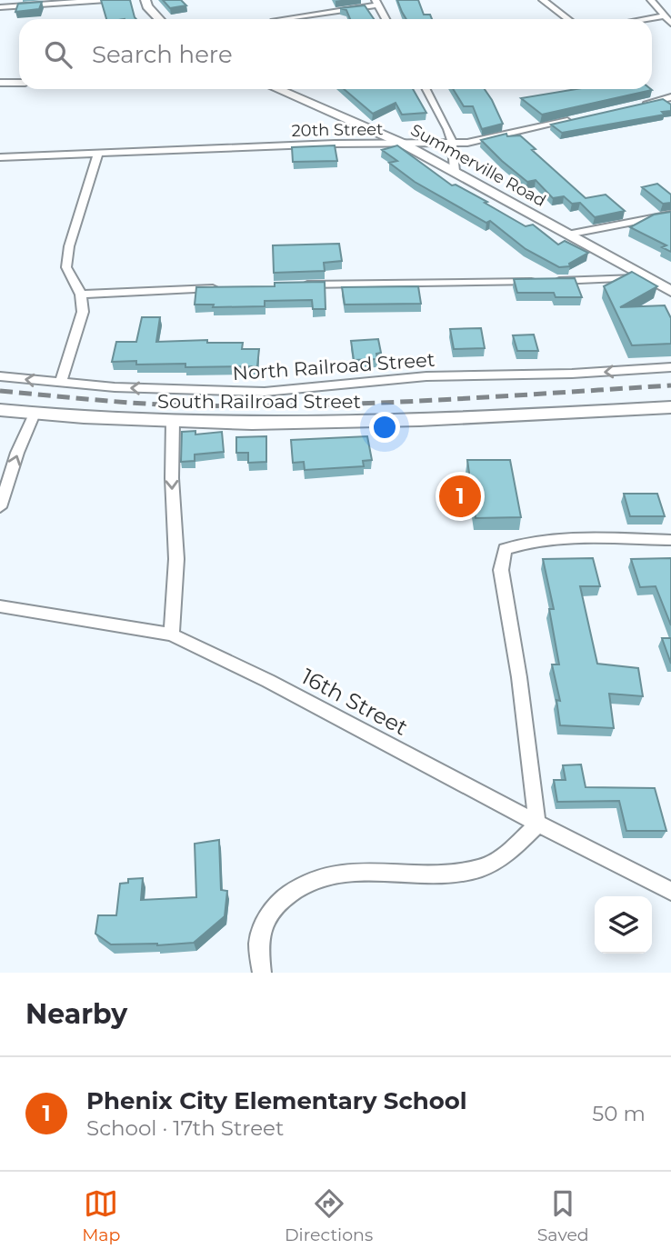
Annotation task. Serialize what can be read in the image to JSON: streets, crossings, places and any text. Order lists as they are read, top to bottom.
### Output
{
  "streets": {
    "main road": ["Summerville Road", "South Railroad Street"],
    "street": ["20th Street", "North Railroad Street", "16th Street"]
  },
  "crossings": [
    ["20th Street", "Summerville Road"]
  ],
  "page": {
    "search": "Search here",
    "pins": "1",
    "heading": "Nearby",
    "list": [
      {
        "mark": "1",
        "name": "Phenix City Elementary School",
        "note": "School · 17th Street",
        "value": "50 m"
      }
    ],
    "nav": ["Map", "Directions", "Saved"]
  }
}
